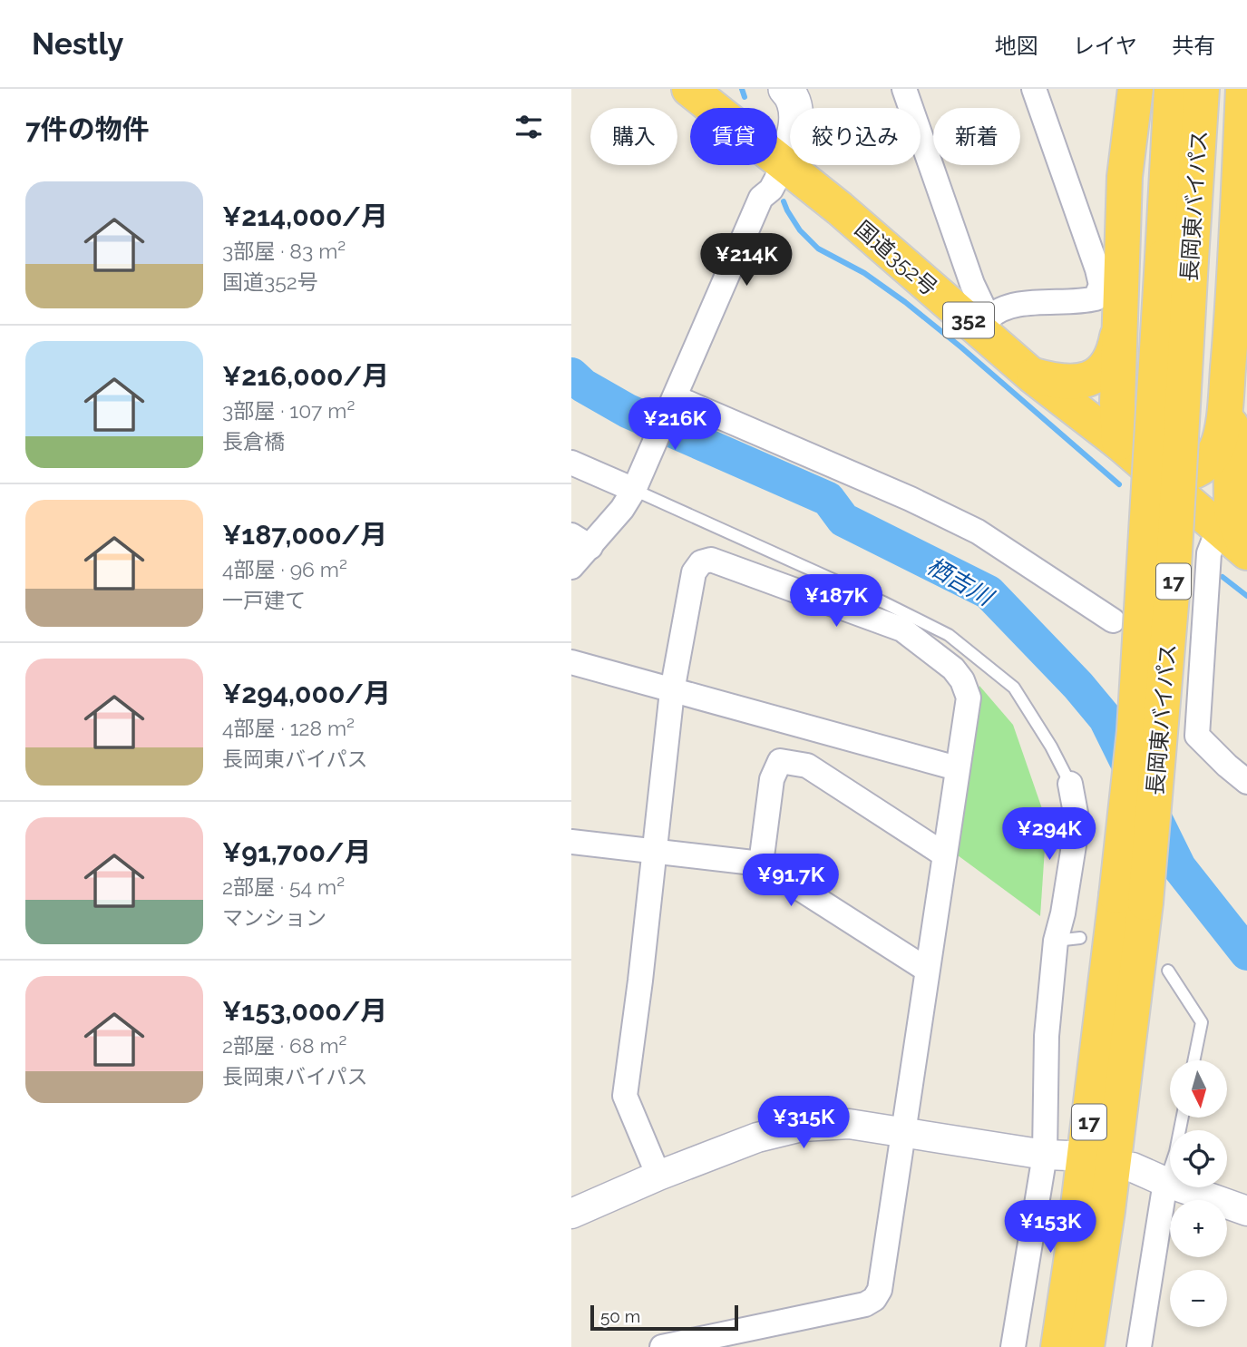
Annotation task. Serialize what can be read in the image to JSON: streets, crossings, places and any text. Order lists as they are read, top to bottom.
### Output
{
  "streets": {
    "highway": [
      "長岡東バイパス",
      "国道352号",
      "352",
      "17"
    ]
  },
  "water": ["栖吉川"],
  "scale_bar": "50 m",
  "north": "bottom",
  "page": {
    "header": "Nestly",
    "nav": ["地図", "レイヤ", "共有"],
    "heading": "7件の物件",
    "chip": [
      "購入",
      "賃貸",
      "絞り込み",
      "新着"
    ],
    "list": [
      {
        "name": "¥214,000/月",
        "note": "3部屋 · 83 m² · 国道352号"
      },
      {
        "name": "¥216,000/月",
        "note": "3部屋 · 107 m² · 長倉橋"
      },
      {
        "name": "¥187,000/月",
        "note": "4部屋 · 96 m² · 一戸建て"
      },
      {
        "name": "¥294,000/月",
        "note": "4部屋 · 128 m² · 長岡東バイパス"
      },
      {
        "name": "¥91,700/月",
        "note": "2部屋 · 54 m² · マンション"
      },
      {
        "name": "¥153,000/月",
        "note": "2部屋 · 68 m² · 長岡東バイパス"
      }
    ],
    "price": [
      "¥214K",
      "¥216K",
      "¥187K",
      "¥294K",
      "¥91.7K",
      "¥315K",
      "¥153K"
    ],
    "map_buttons": ["+", "−"],
    "scale": "50 m"
  }
}
